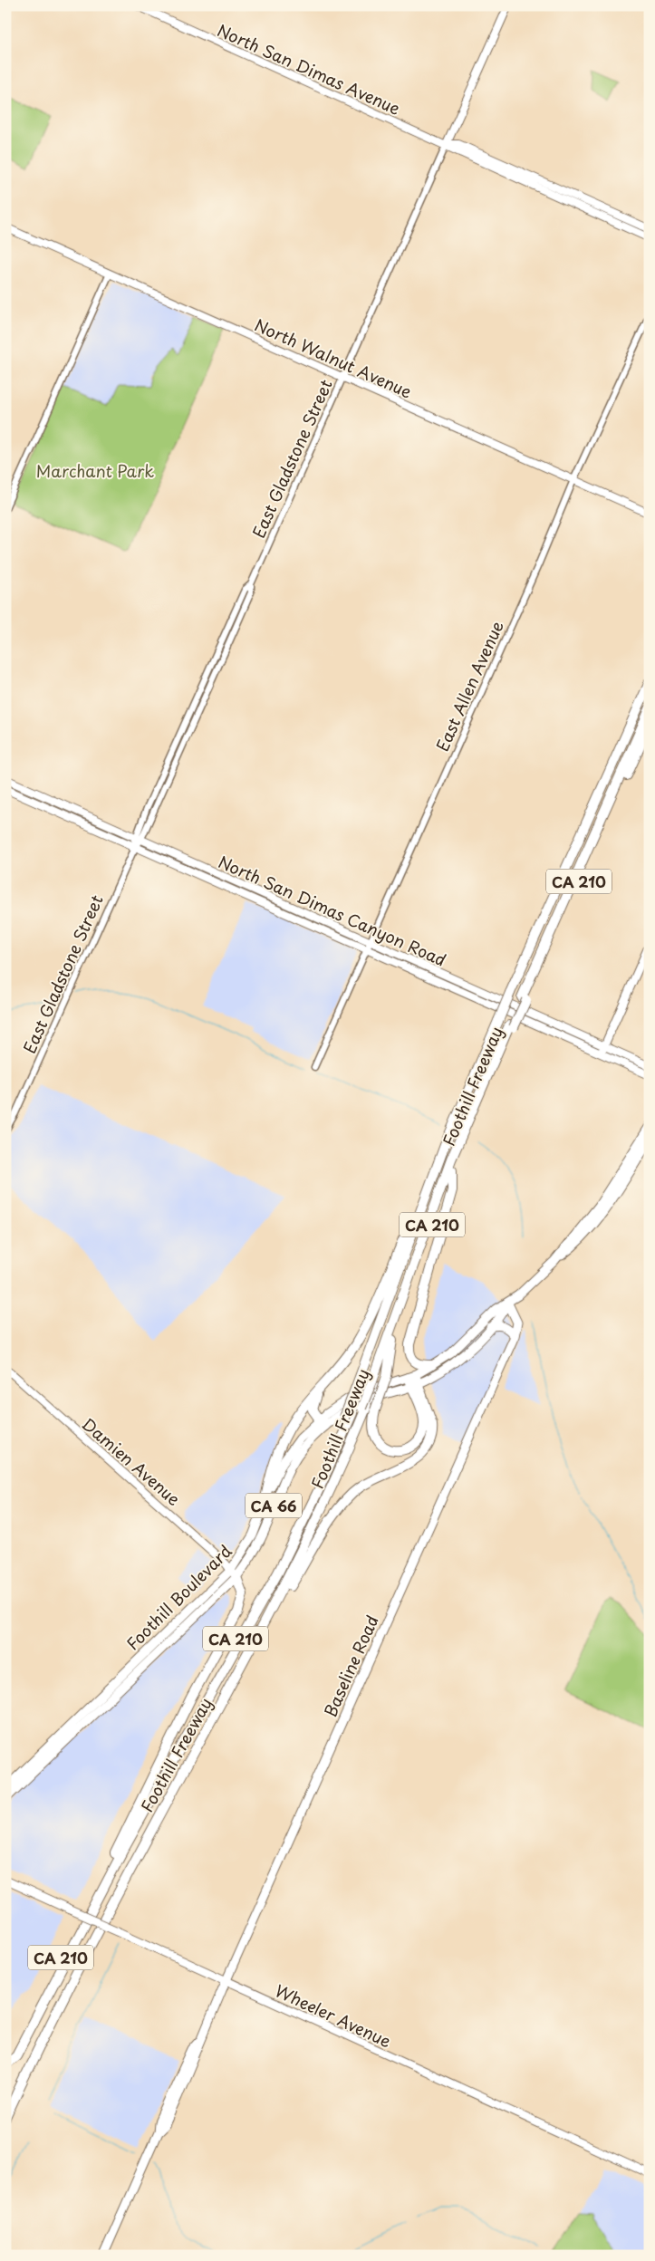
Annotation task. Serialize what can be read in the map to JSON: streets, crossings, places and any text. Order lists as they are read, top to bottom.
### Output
{
  "streets": {
    "highway": ["CA 210", "Foothill Freeway"],
    "main road": [
      "North San Dimas Avenue",
      "North Walnut Avenue",
      "North San Dimas Canyon Road",
      "Damien Avenue",
      "CA 66",
      "Foothill Boulevard",
      "Baseline Road",
      "Wheeler Avenue"
    ],
    "street": ["East Gladstone Street", "East Allen Avenue"]
  },
  "crossings": [
    ["North San Dimas Avenue", "East Gladstone Street"],
    ["North Walnut Avenue", "East Gladstone Street"],
    ["North Walnut Avenue", "East Allen Avenue"],
    ["East Gladstone Street", "North San Dimas Canyon Road"],
    ["East Allen Avenue", "North San Dimas Canyon Road"],
    ["Damien Avenue", "Foothill Boulevard"],
    ["Foothill Boulevard", "Baseline Road"],
    ["Baseline Road", "Wheeler Avenue"]
  ],
  "parks": ["Marchant Park"]
}
